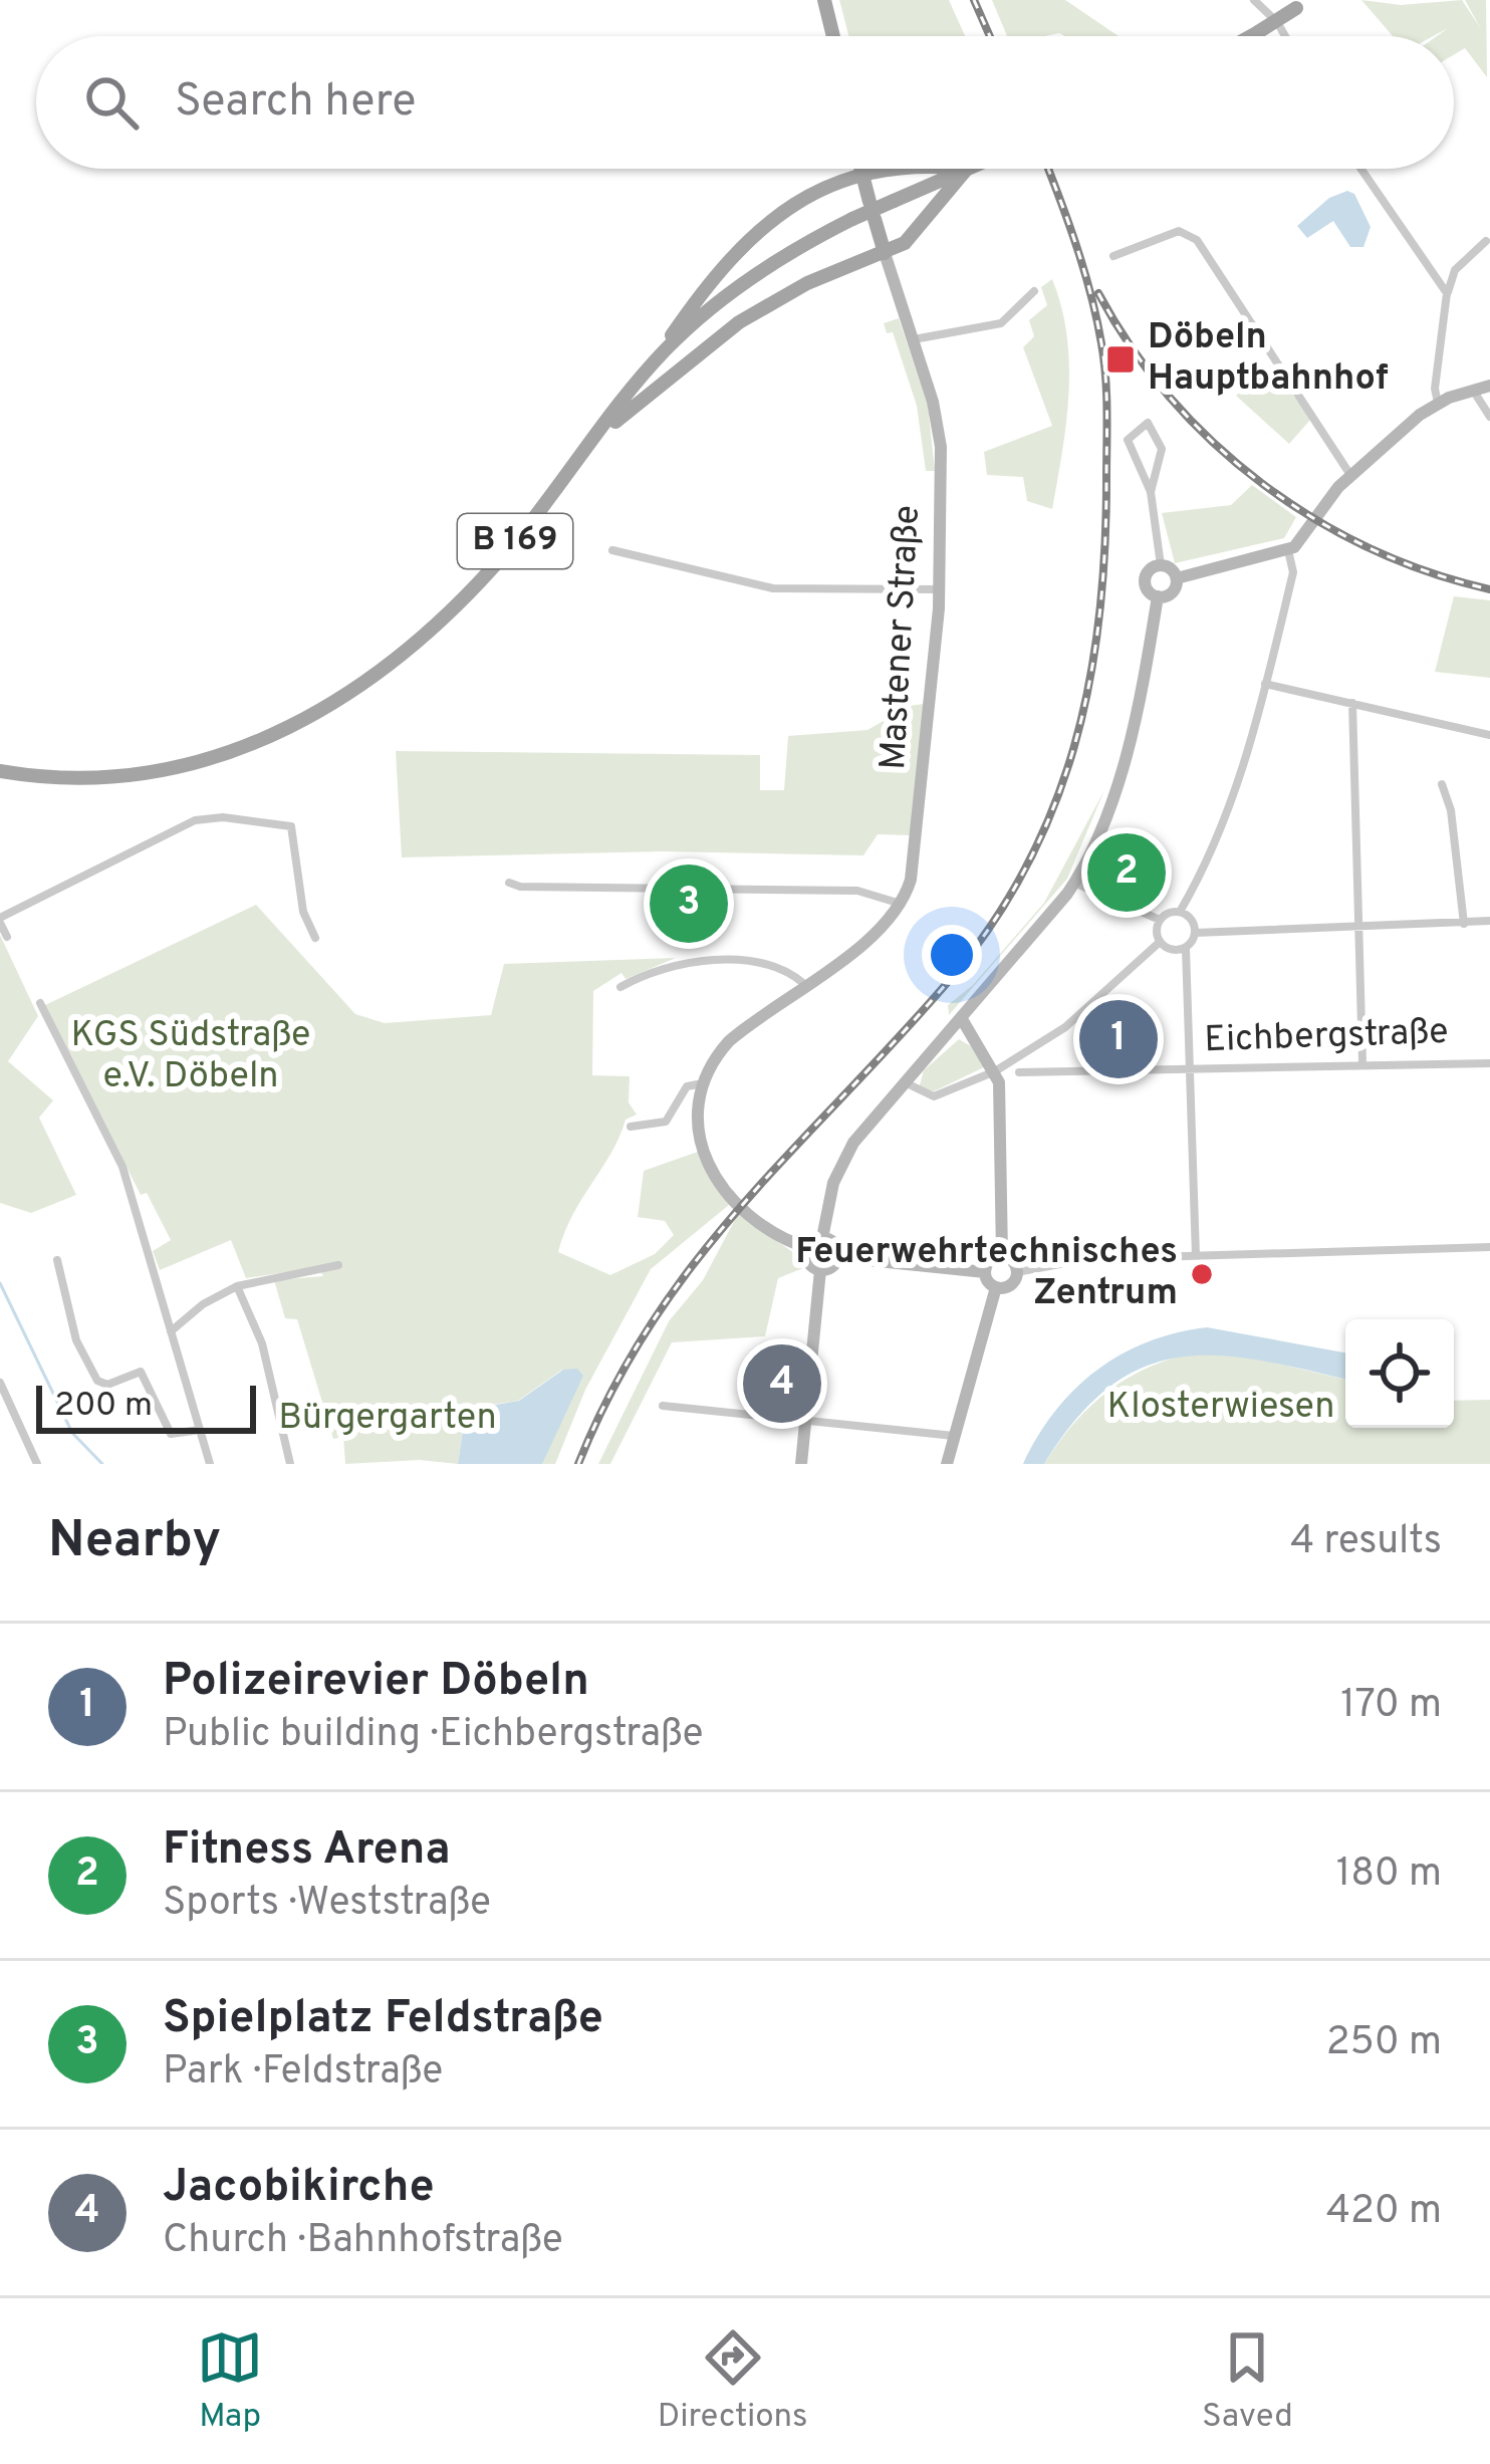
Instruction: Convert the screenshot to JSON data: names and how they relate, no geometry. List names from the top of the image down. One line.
{"streets":{"main road":["B 169","Mastener Straße"],"street":["Eichbergstraße"]},"parks":["KGS Südstraße e.V. Döbeln","Klosterwiesen","Bürgergarten"],"places":{"transit":["Döbeln Hauptbahnhof"],"other":["Feuerwehrtechnisches Zentrum"]},"scale_bar":"200 m","page":{"search":"Search here","pins":["2","3","1","4"],"scale":"200 m","heading":["Nearby","4 results"],"list":[{"mark":"1","name":"Polizeirevier Döbeln","note":"Public building · Eichbergstraße","value":"170 m"},{"mark":"2","name":"Fitness Arena","note":"Sports · Weststraße","value":"180 m"},{"mark":"3","name":"Spielplatz Feldstraße","note":"Park · Feldstraße","value":"250 m"},{"mark":"4","name":"Jacobikirche","note":"Church · Bahnhofstraße","value":"420 m"}],"nav":["Map","Directions","Saved"]}}
